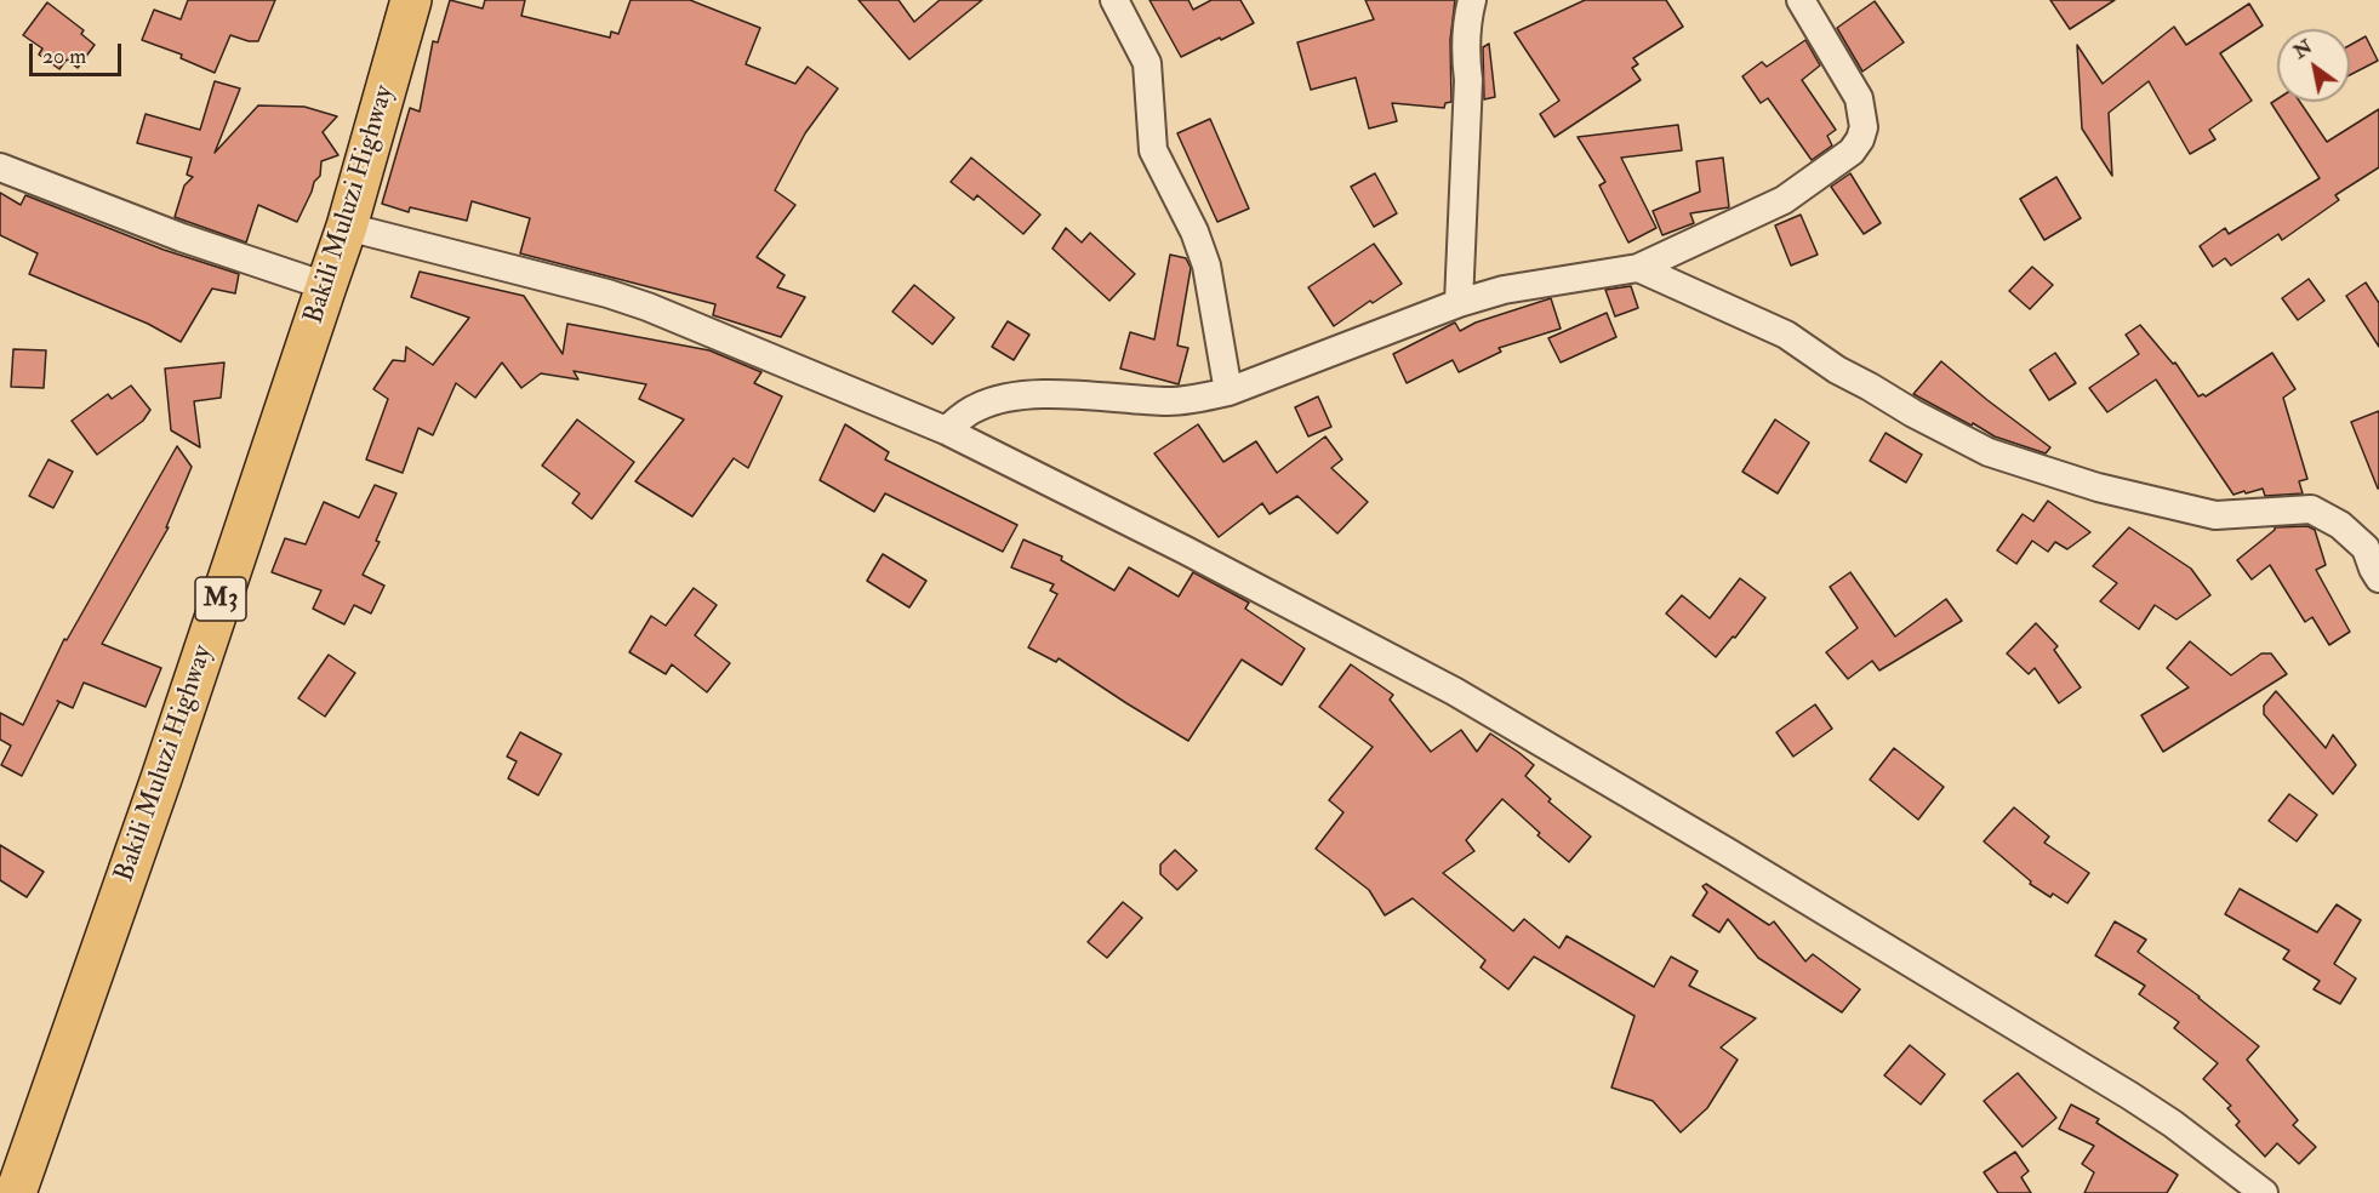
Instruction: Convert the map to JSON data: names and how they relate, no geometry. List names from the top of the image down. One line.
{"streets":{"highway":["Bakili Muluzi Highway","M3"]},"scale_bar":"20 m","north":"top left"}
